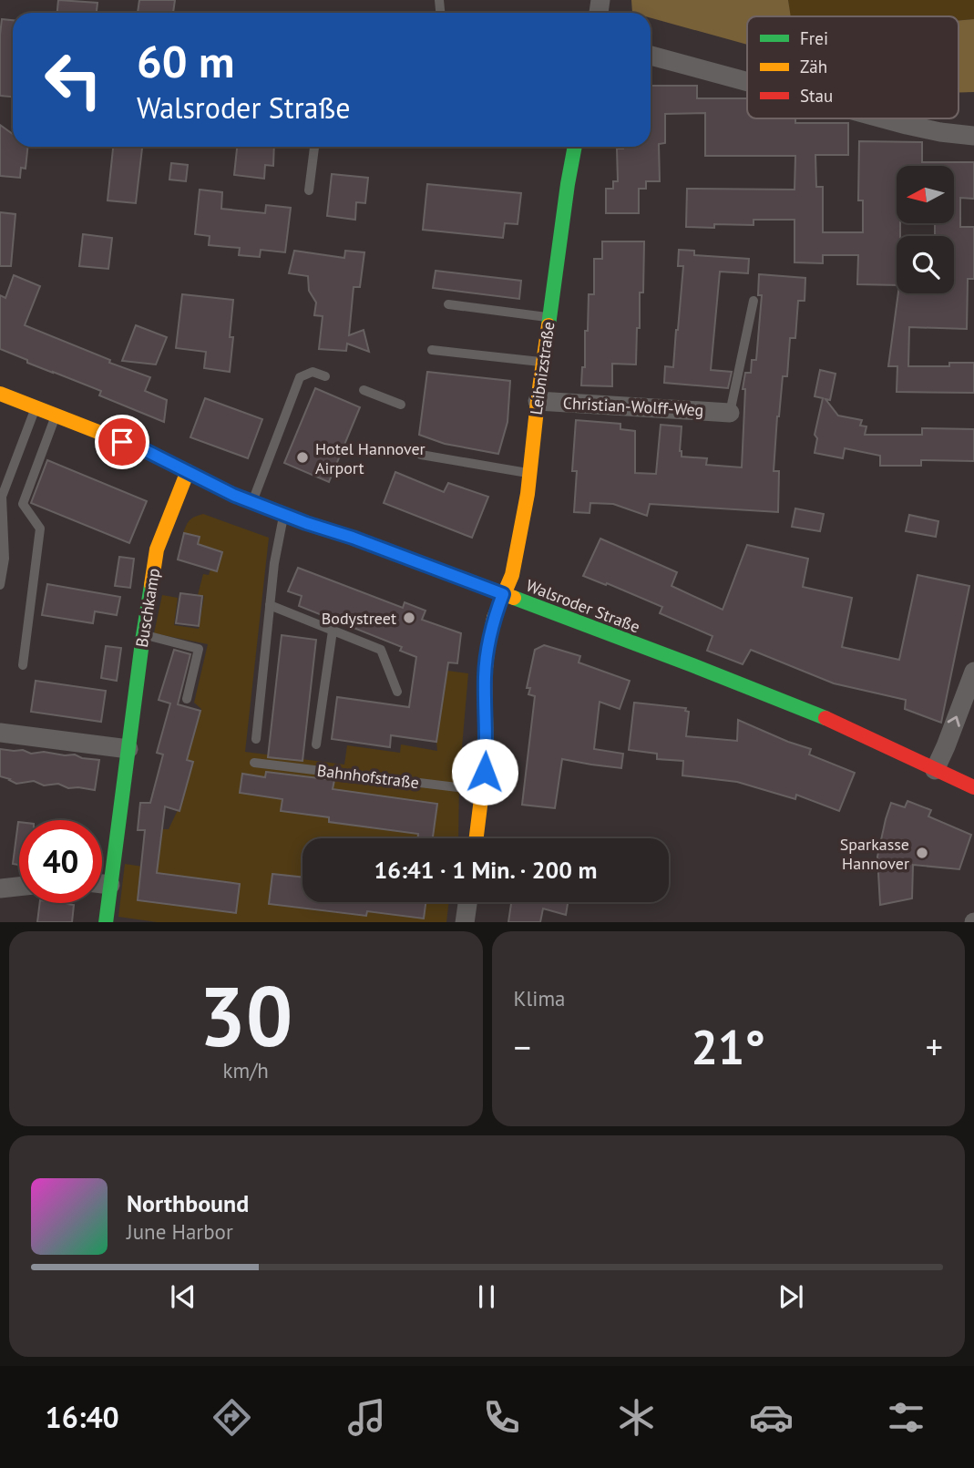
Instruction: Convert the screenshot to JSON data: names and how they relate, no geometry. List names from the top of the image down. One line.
{"streets":{"street":["Leibnizstraße","Christian-Wolff-Weg","Walsroder Straße","Buschkamp"],"lane":["Bahnhofstraße"]},"crossings":[["Leibnizstraße","Christian-Wolff-Weg"],["Leibnizstraße","Walsroder Straße"],["Walsroder Straße","Buschkamp"]],"places":["Hotel Hannover Airport","Bodystreet","Sparkasse Hannover"],"legend":["Frei","Zäh","Stau"],"north":"left","page":{"turn":["60 m","Walsroder Straße"],"limit":"40","trip":"16:41 · 1 Min. · 200 m","tile":[["30","km/h"],"Klima"],"heat":["−","21°","+"],"song":["Northbound","June Harbor"],"tabs":"16:40"}}
